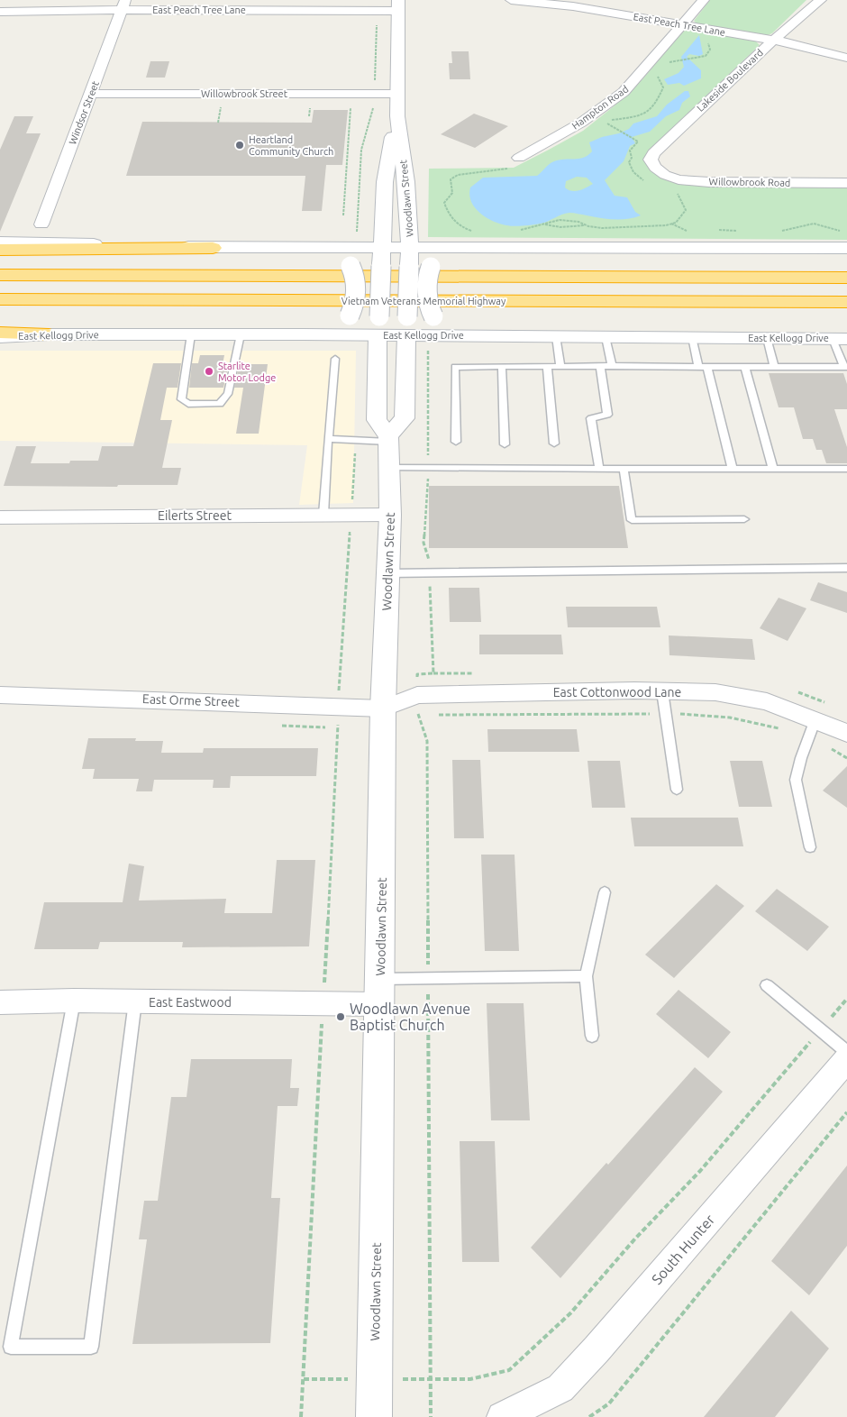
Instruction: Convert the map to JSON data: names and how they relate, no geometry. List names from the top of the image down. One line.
{"streets":{"highway":["Vietnam Veterans Memorial Highway"],"main road":["Woodlawn Street","East Kellogg Drive"],"street":["East Peach Tree Lane","Lakeside Boulevard","Willowbrook Street","Hampton Road","Windsor Street","Willowbrook Road","Eilerts Street","East Cottonwood Lane","East Orme Street","East Eastwood","South Hunter"]},"crossings":[["East Peach Tree Lane","Lakeside Boulevard"],["East Peach Tree Lane","Hampton Road"],["East Peach Tree Lane","Windsor Street"],["East Peach Tree Lane","Woodlawn Street"],["Lakeside Boulevard","Willowbrook Road"],["Willowbrook Street","Windsor Street"],["Willowbrook Street","Woodlawn Street"],["Woodlawn Street","East Kellogg Drive"],["Woodlawn Street","Eilerts Street"],["Woodlawn Street","East Cottonwood Lane"],["Woodlawn Street","East Orme Street"],["Woodlawn Street","East Eastwood"],["East Cottonwood Lane","East Orme Street"]],"places":["Heartland Community Church","Starlite Motor Lodge","Woodlawn Avenue Baptist Church"]}
